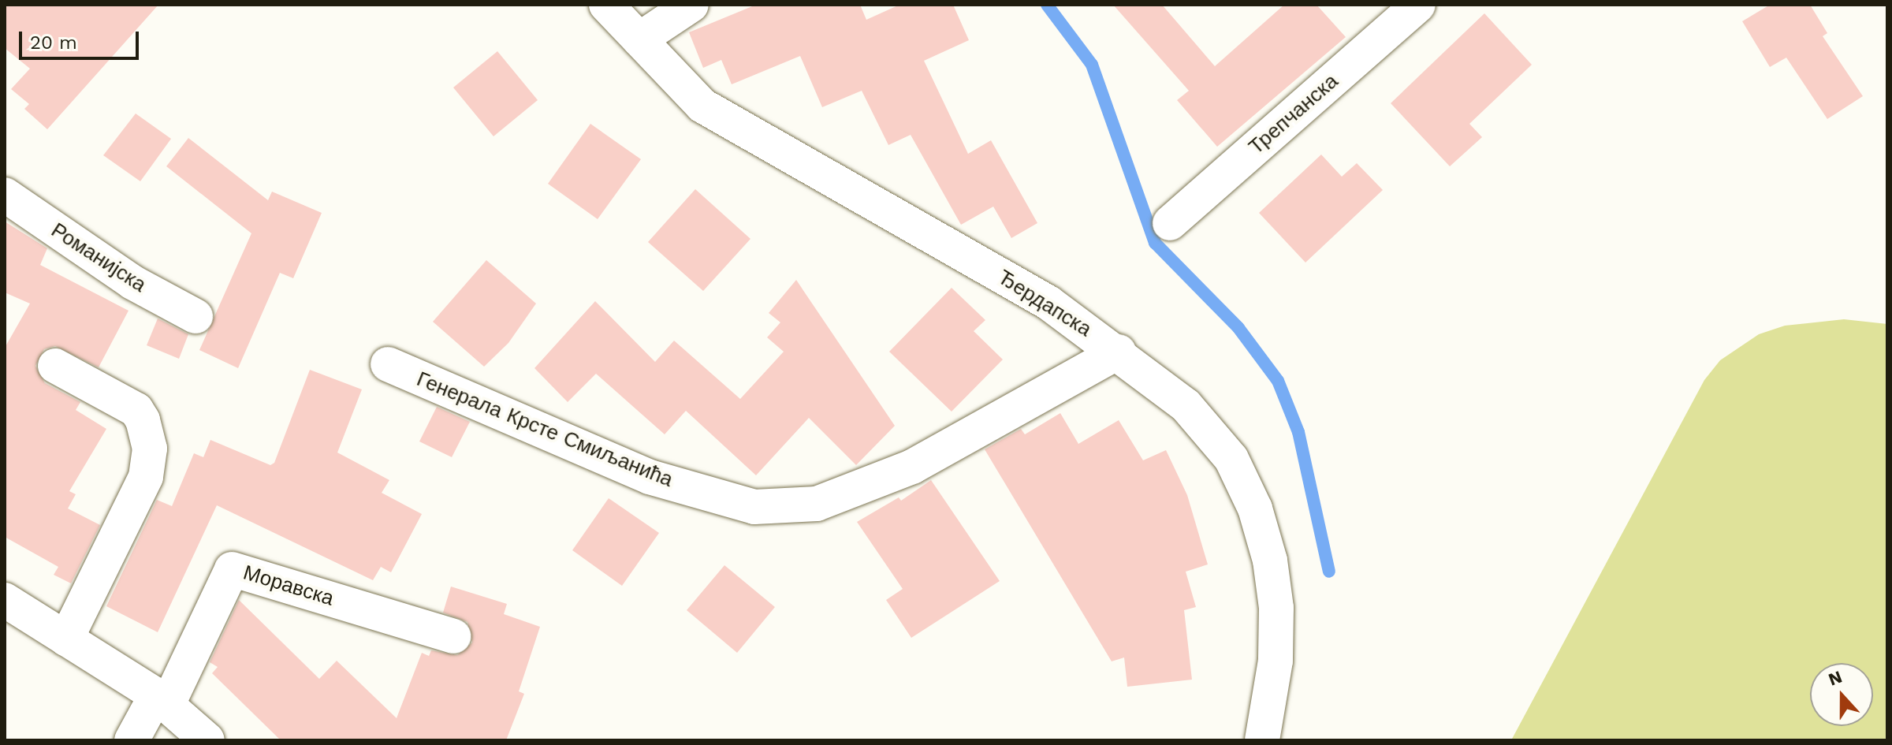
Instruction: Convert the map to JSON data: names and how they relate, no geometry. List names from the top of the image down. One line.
{"streets":{"street":["Трепчанска","Романијска","Ђердапска","Генерала Крсте Смиљанића","Моравска"]},"crossings":[["Ђердапска","Генерала Крсте Смиљанића"]],"scale_bar":"20 m","north":"top"}
